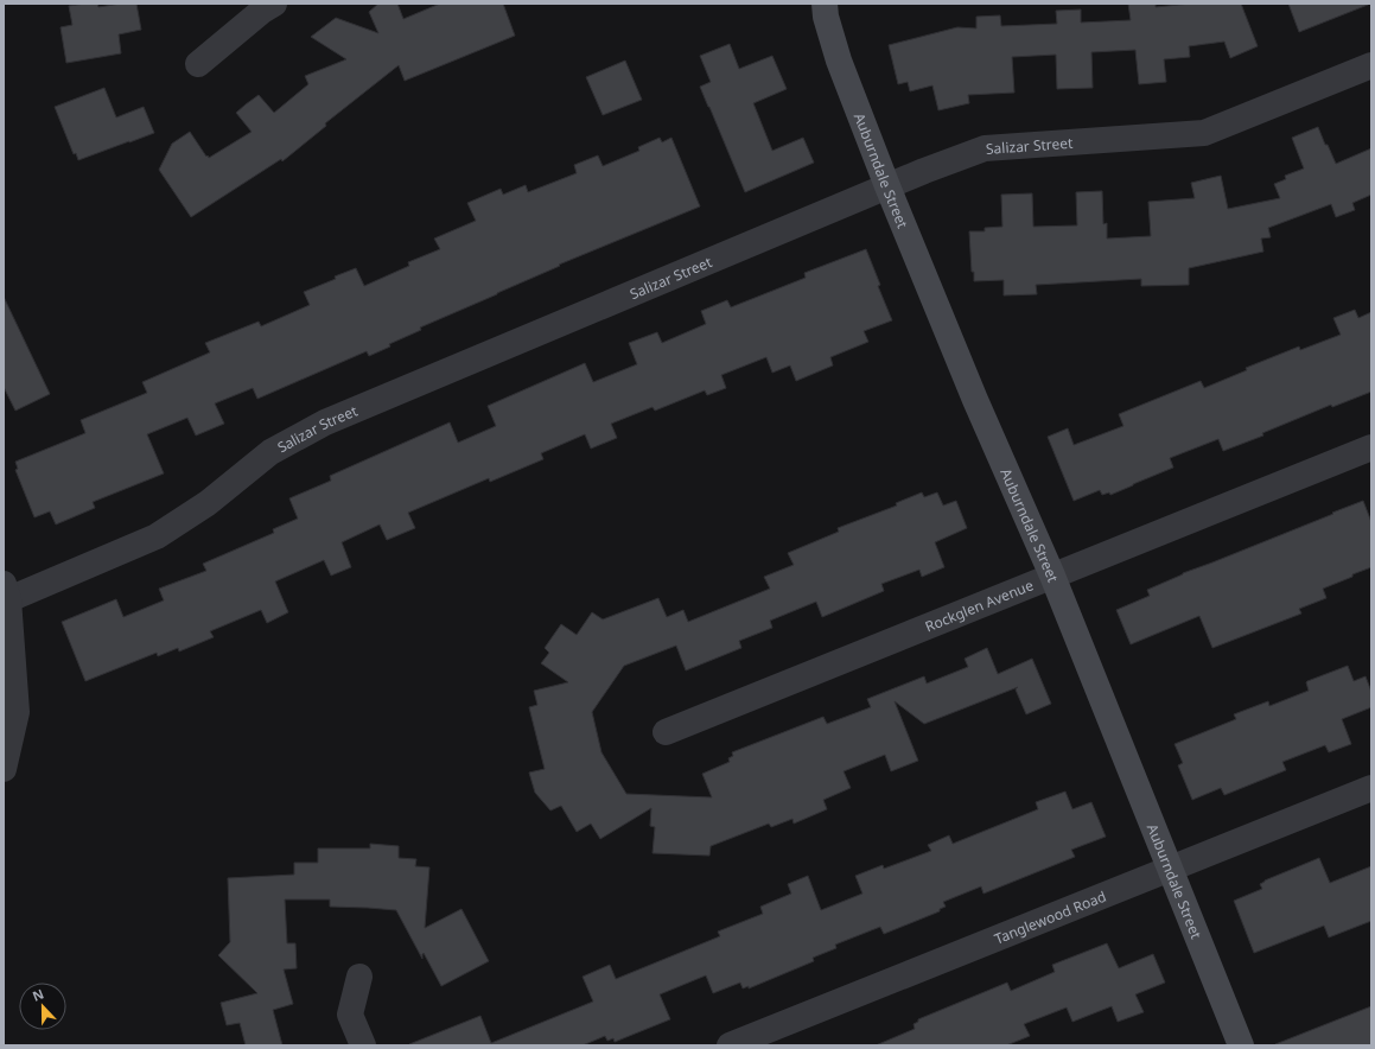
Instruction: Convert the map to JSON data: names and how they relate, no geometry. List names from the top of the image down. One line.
{"streets":{"street":["Salizar Street","Auburndale Street","Rockglen Avenue","Tanglewood Road"]},"crossings":[["Salizar Street","Auburndale Street"],["Auburndale Street","Rockglen Avenue"],["Auburndale Street","Tanglewood Road"]],"north":"top"}
